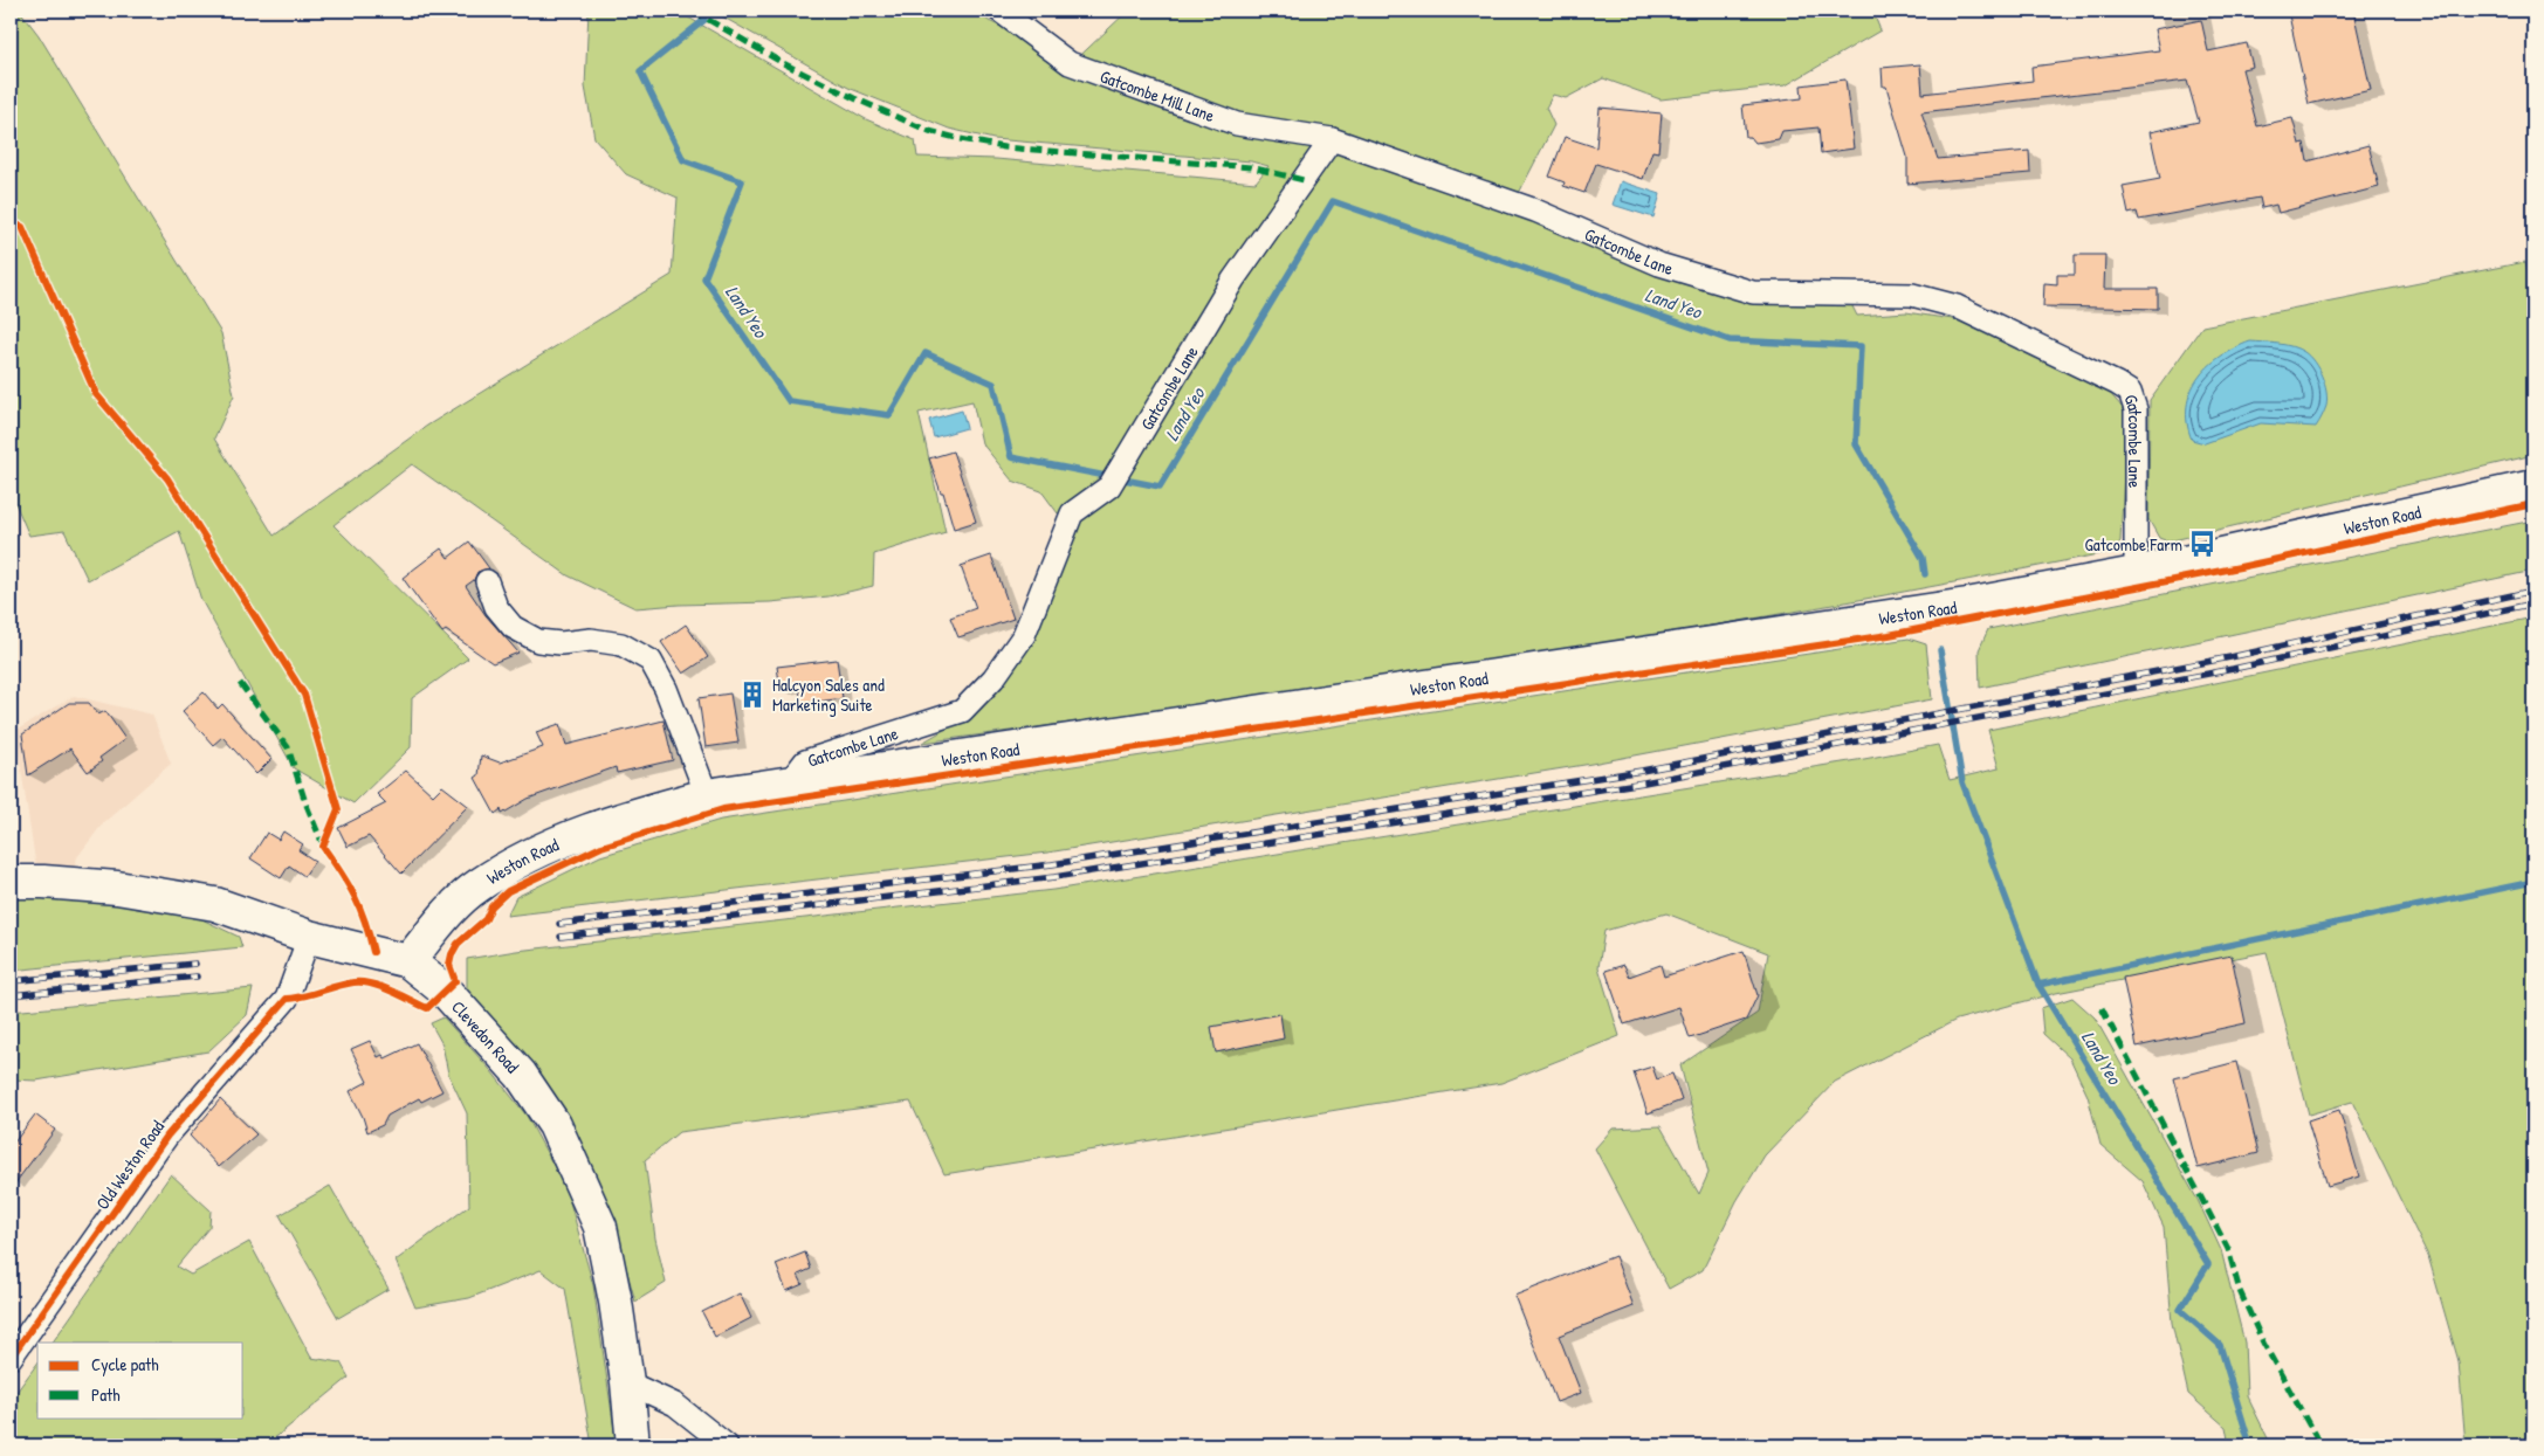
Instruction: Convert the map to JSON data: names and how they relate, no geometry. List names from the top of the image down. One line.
{"streets":{"street":["Gatcombe Mill Lane","Gatcombe Lane","Weston Road","Clevedon Road","Old Weston Road"]},"crossings":[["Gatcombe Mill Lane","Gatcombe Lane"],["Gatcombe Lane","Weston Road"],["Weston Road","Clevedon Road"],["Clevedon Road","Old Weston Road"]],"water":["Land Yeo"],"places":{"bus stop":["Gatcombe Farm"],"building":["Halcyon Sales and Marketing Suite"]},"legend":["Cycle path","Path"]}
